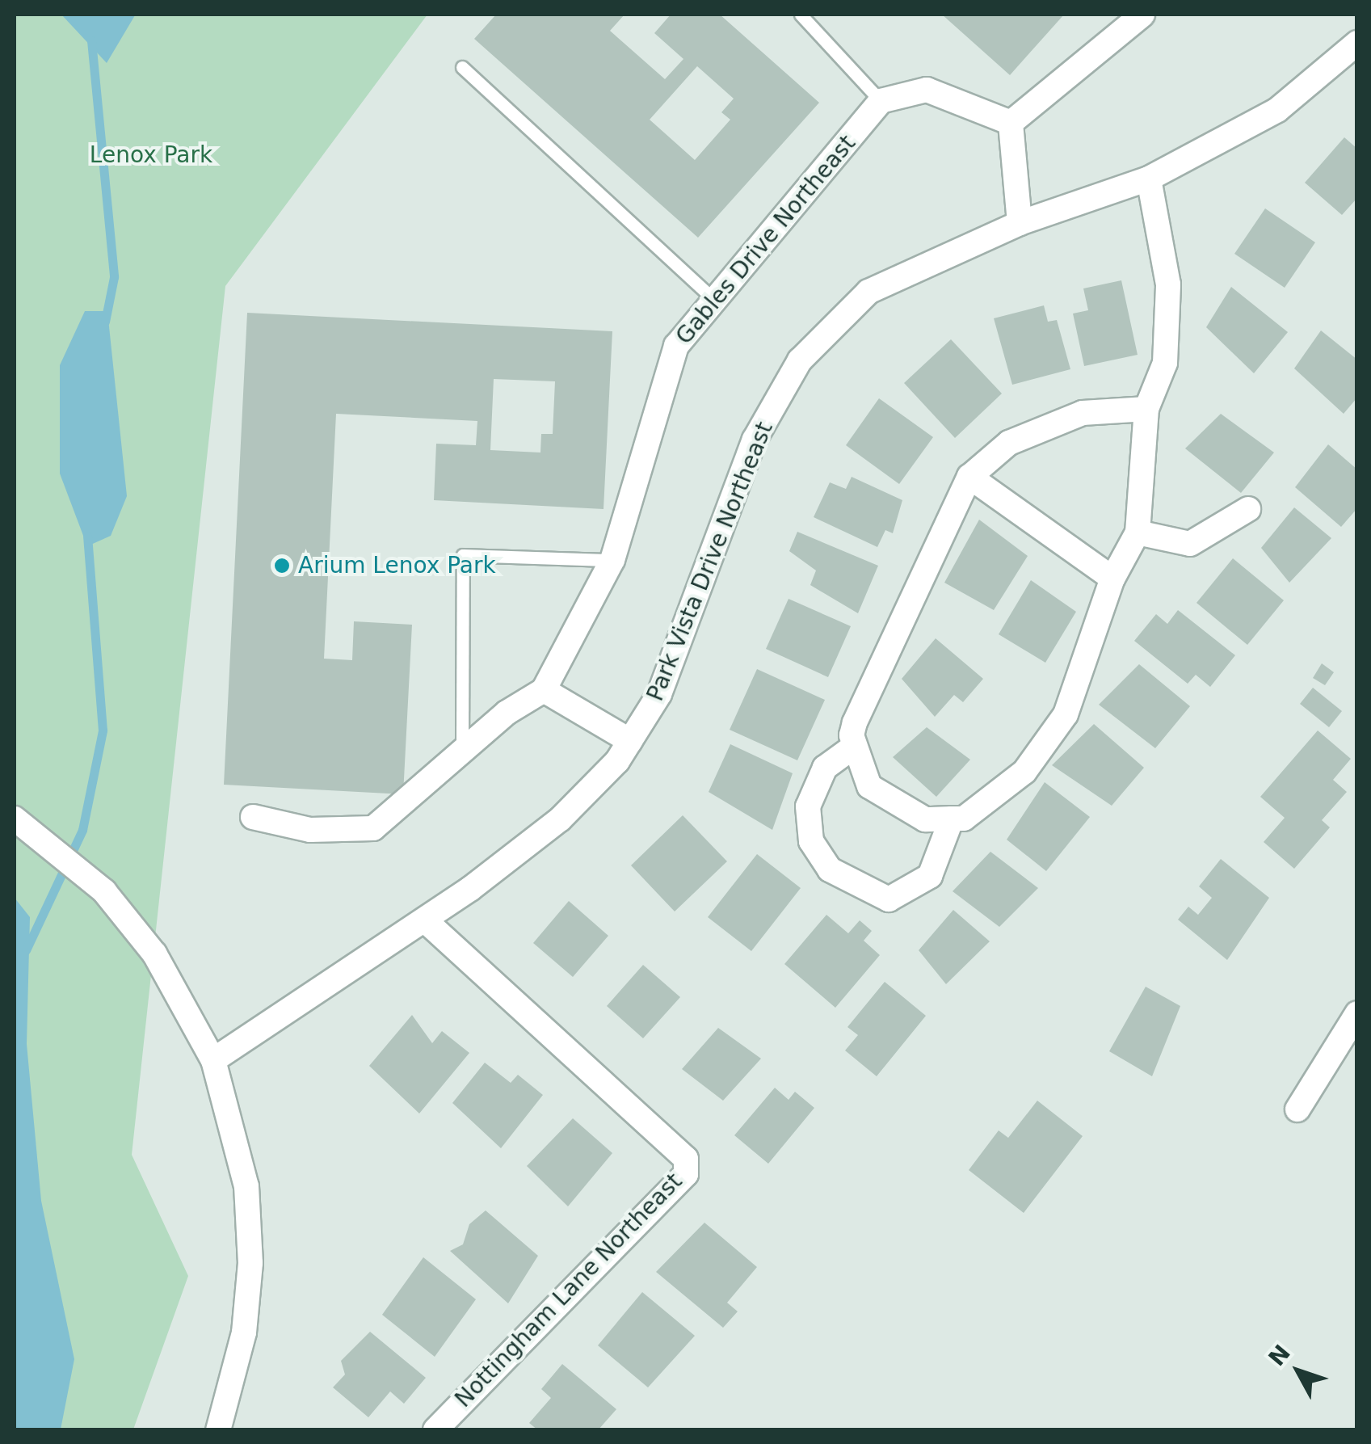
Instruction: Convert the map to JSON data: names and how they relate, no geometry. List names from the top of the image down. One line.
{"streets":{"street":["Gables Drive Northeast","Park Vista Drive Northeast","Nottingham Lane Northeast"]},"crossings":[["Park Vista Drive Northeast","Nottingham Lane Northeast"]],"parks":["Lenox Park"],"places":["Arium Lenox Park"],"north":"top left"}
